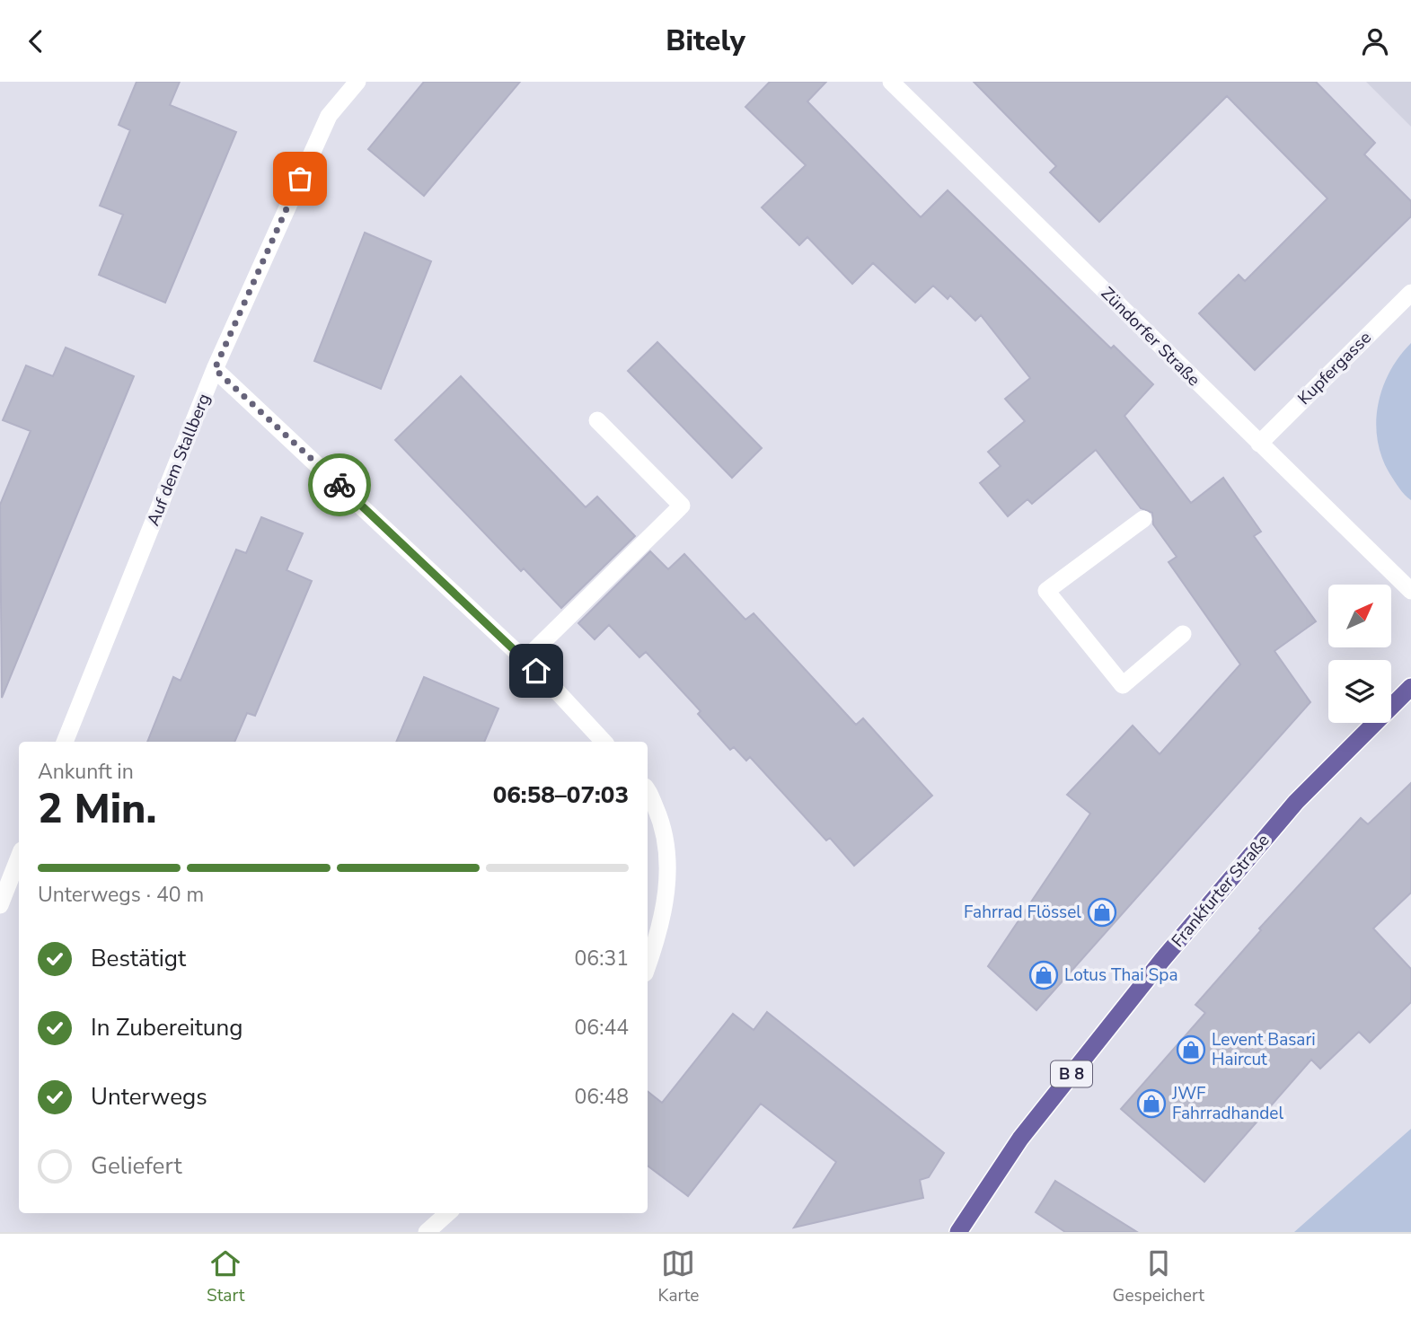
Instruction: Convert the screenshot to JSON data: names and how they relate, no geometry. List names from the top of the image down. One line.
{"streets":{"main road":["Frankfurter Straße","B 8"],"street":["Zündorfer Straße","Kupfergasse","Auf dem Stallberg"]},"crossings":[["Zündorfer Straße","Kupfergasse"]],"places":{"shop":["Fahrrad Flössel","Lotus Thai Spa","Levent Basari Haircut","JWF Fahrradhandel"]},"north":"top right","page":{"header":"Bitely","heading":["2 Min.","Ankunft in","06:58–07:03"],"bar":"Unterwegs · 40 m","list":[["Bestätigt","06:31"],["In Zubereitung","06:44"],["Unterwegs","06:48"],"Geliefert"],"tabs":["Start","Karte","Gespeichert"]}}
